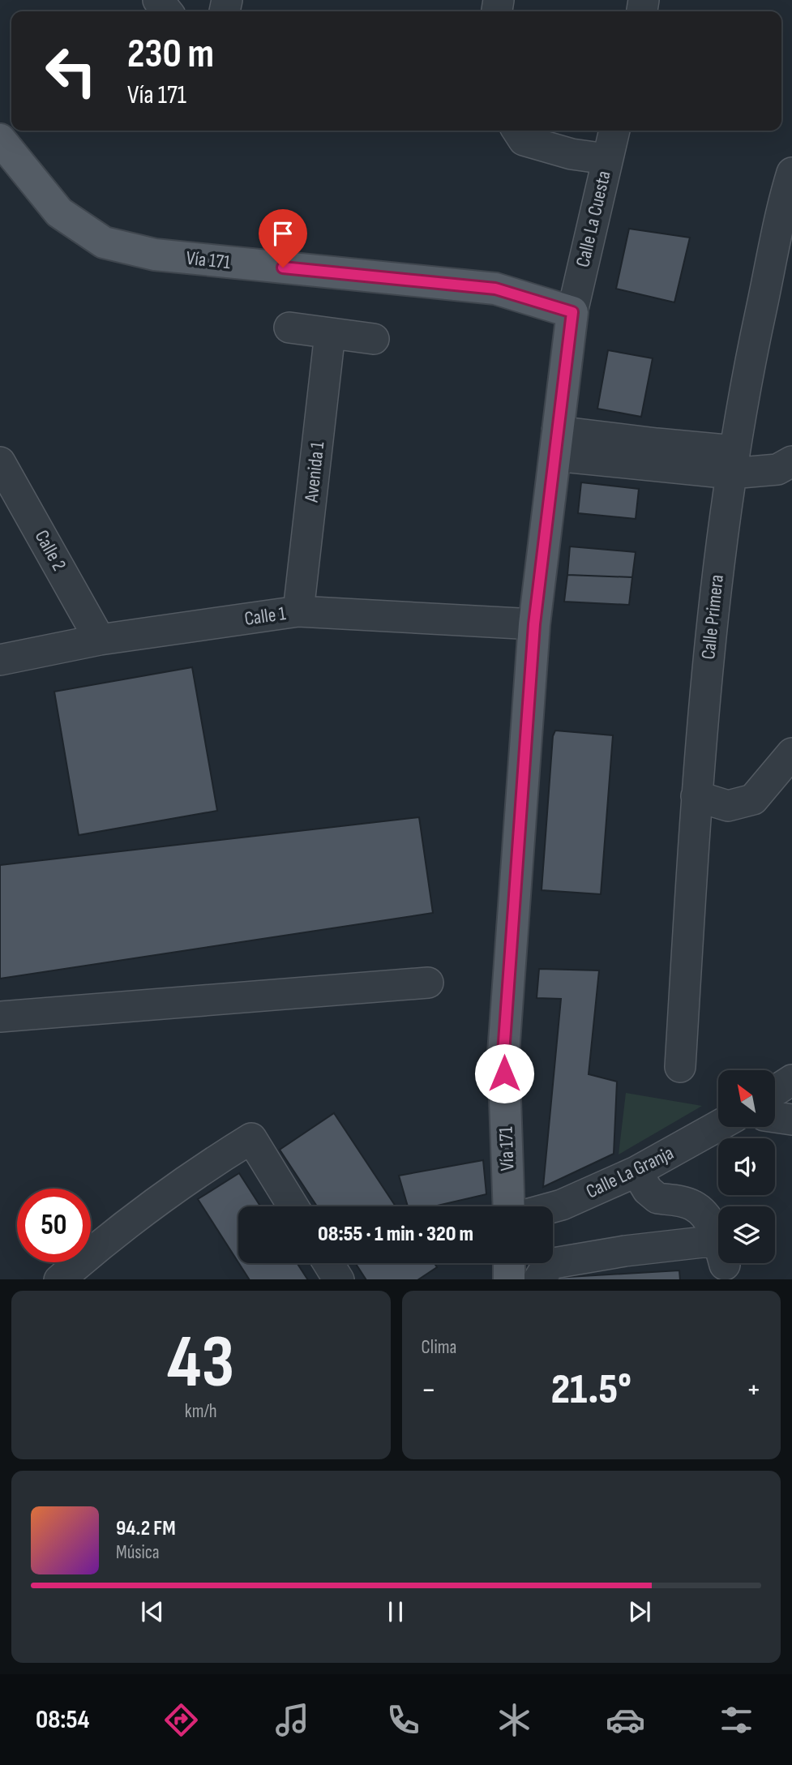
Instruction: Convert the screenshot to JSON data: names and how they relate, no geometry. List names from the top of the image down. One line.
{"streets":{"main road":["Vía 171"],"street":["Calle La Cuesta","Avenida 1","Calle 2","Calle 1","Calle Primera","Calle La Granja"]},"crossings":[["Calle La Cuesta","Vía 171"],["Vía 171","Calle 1"],["Avenida 1","Calle 1"],["Calle 2","Calle 1"]],"north":"top left","page":{"turn":["230 m","Vía 171"],"limit":"50","trip":"08:55 · 1 min · 320 m","tile":[["43","km/h"],"Clima"],"heat":["−","21.5°","+"],"song":["94.2 FM","Música"],"tabs":"08:54"}}
